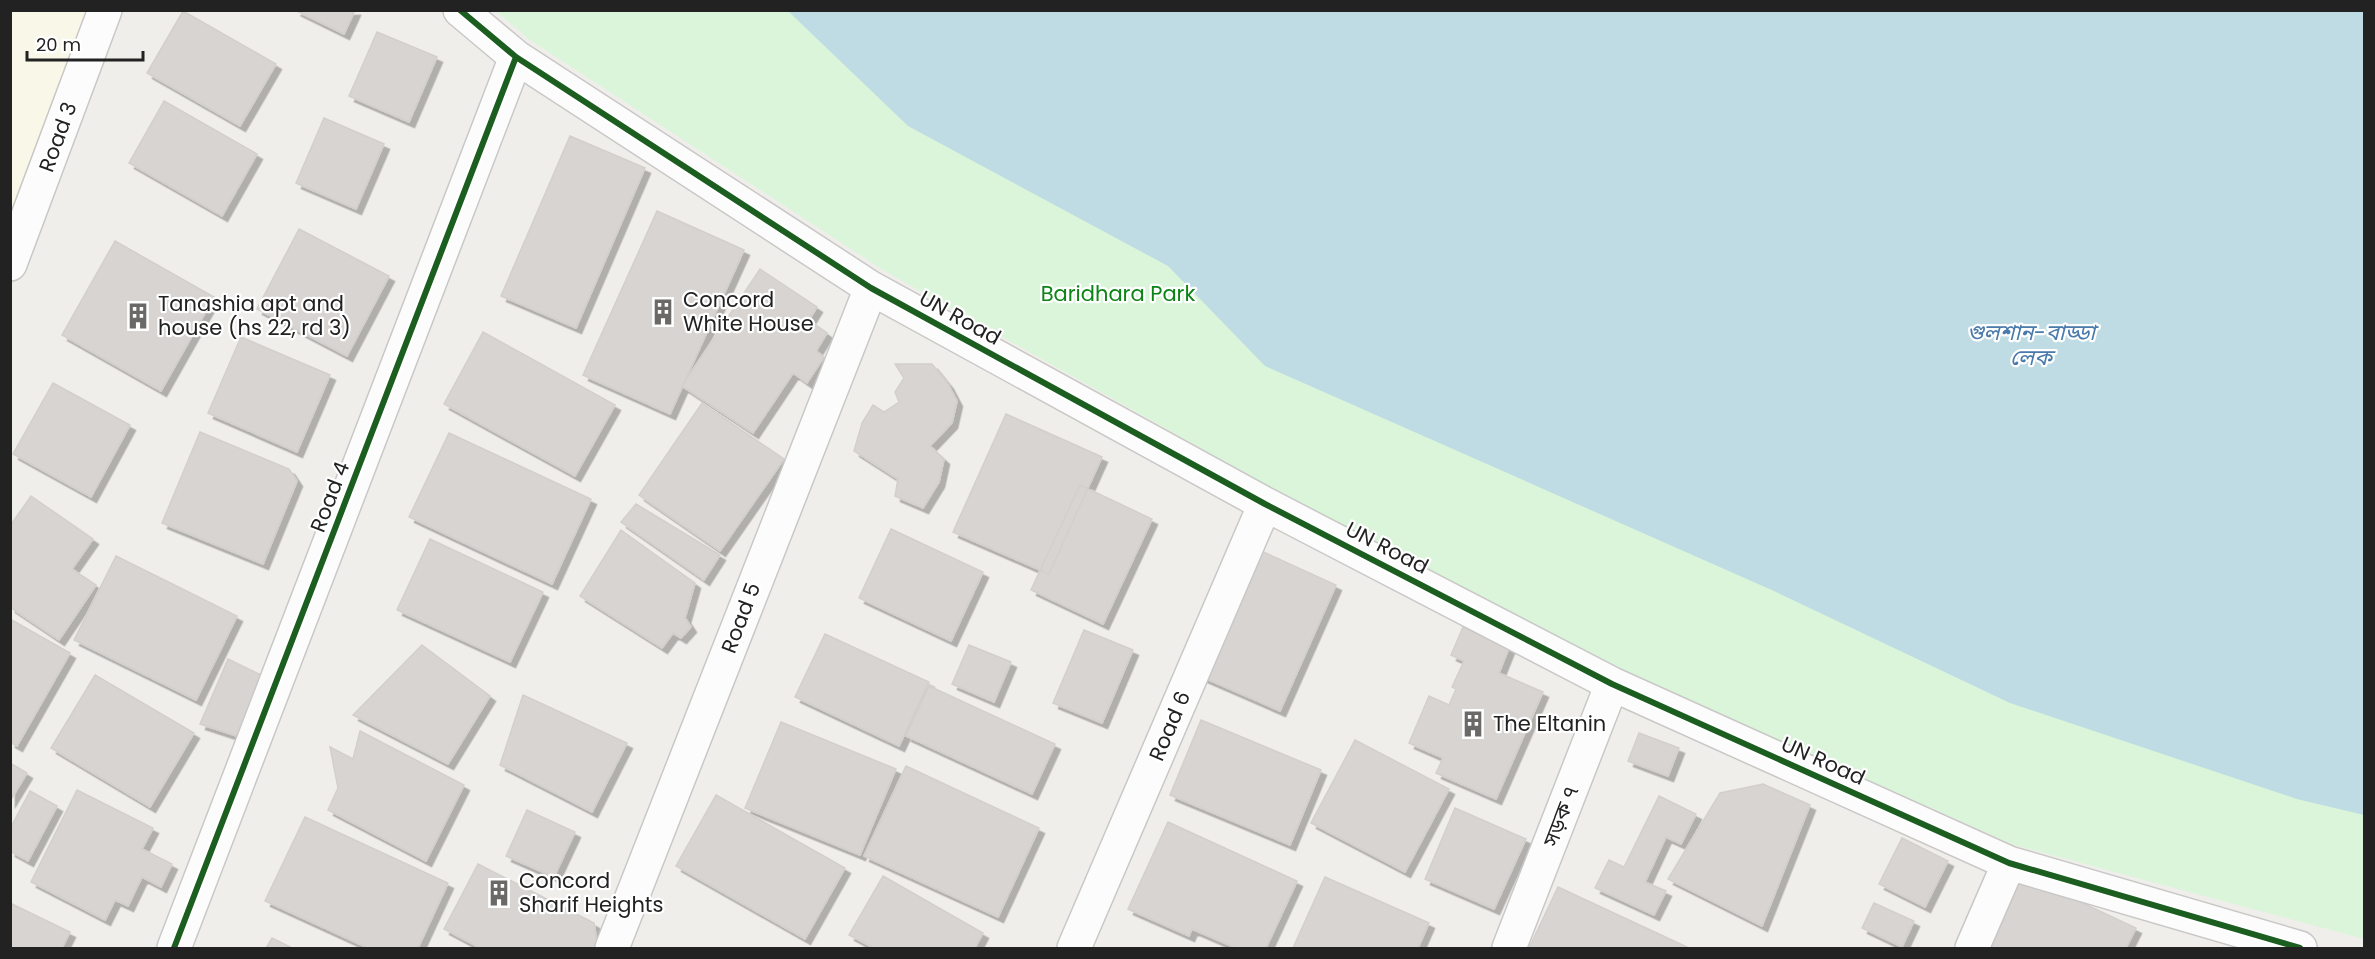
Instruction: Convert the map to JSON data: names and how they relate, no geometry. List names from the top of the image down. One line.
{"streets":{"street":["Road 3","UN Road","Road 4","Road 5","Road 6","সড়ক ৭"]},"crossings":[["UN Road","Road 4"],["UN Road","Road 5"],["UN Road","Road 6"],["UN Road","সড়ক ৭"]],"water":["গুলশান-বাড্ডা লেক"],"parks":["Baridhara Park"],"places":{"building":["Concord White House","Tanashia apt and house (hs 22, rd 3)","The Eltanin","Concord Sharif Heights"]},"scale_bar":"20 m"}
